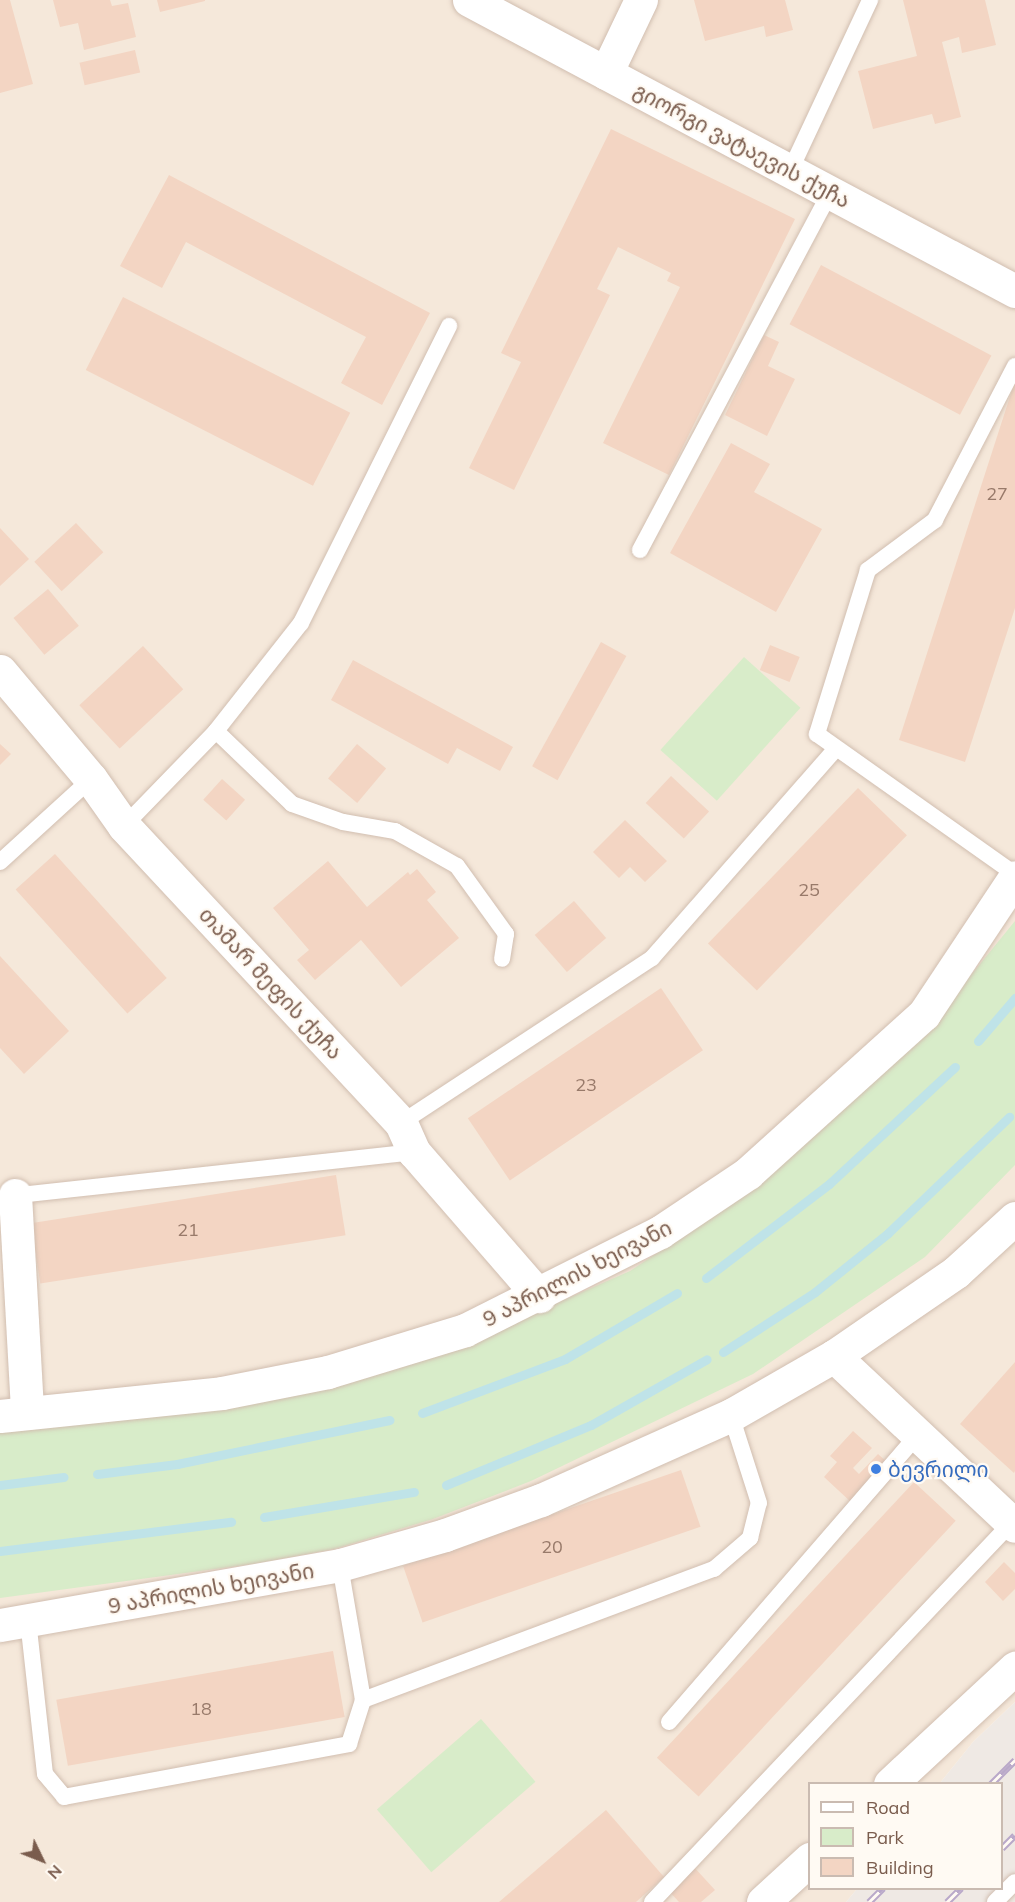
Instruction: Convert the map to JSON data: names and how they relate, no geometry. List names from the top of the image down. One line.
{"streets":{"street":["გიორგი ვატაევის ქუჩა","თამარ მეფის ქუჩა","9 აპრილის ხეივანი"]},"crossings":[["თამარ მეფის ქუჩა","9 აპრილის ხეივანი"]],"places":["ბევრილი"],"house_numbers":["27","25","23","21","20","18"],"legend":["Road","Park","Building"],"north":"bottom right"}
